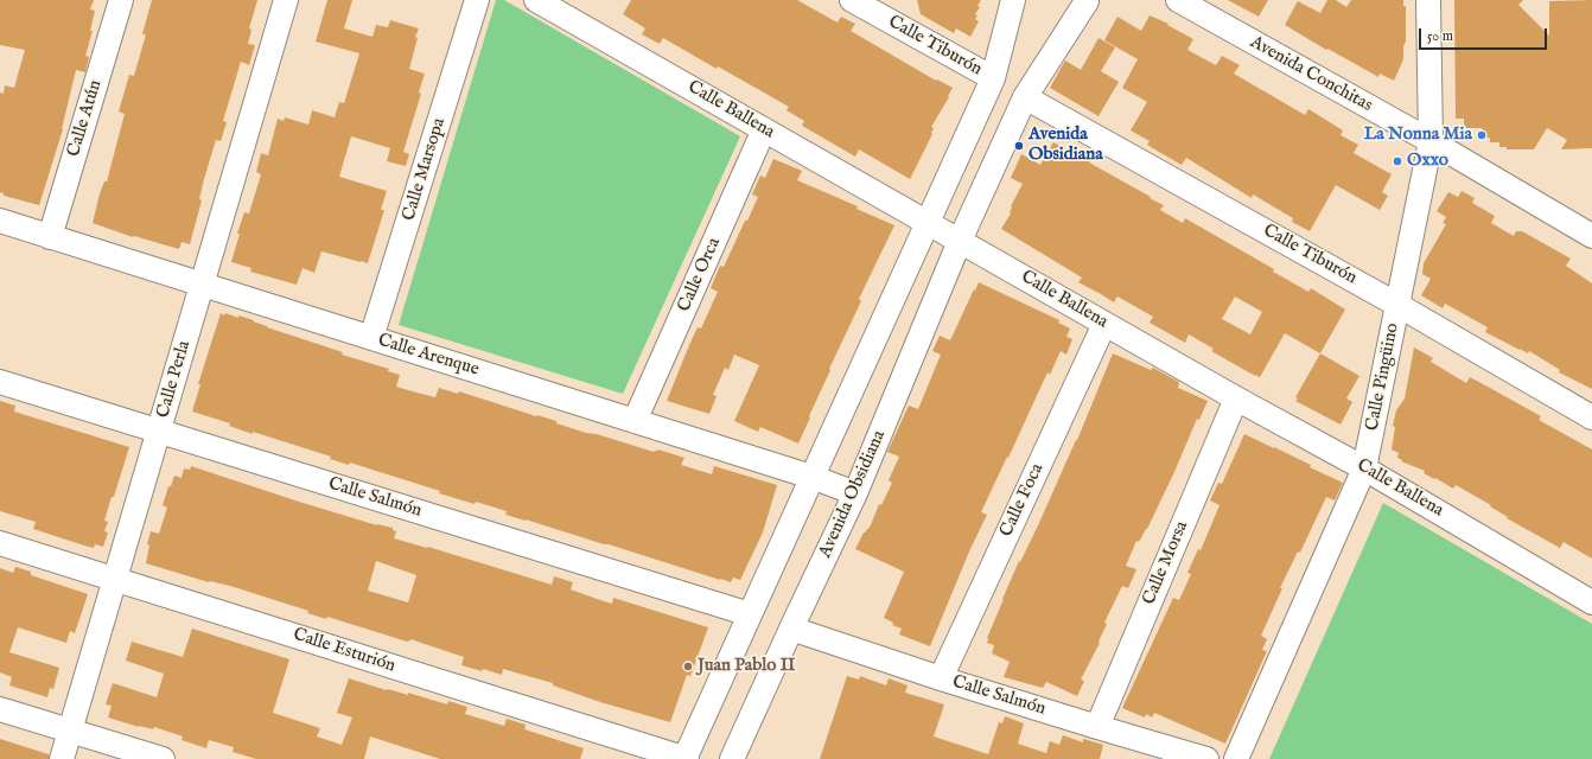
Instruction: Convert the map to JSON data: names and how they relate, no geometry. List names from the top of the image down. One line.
{"streets":{"street":["Calle Tiburón","Avenida Conchitas","Calle Ballena","Calle Atún","Calle Marsopa","Calle Orca","Calle Arenque","Calle Pingüino","Calle Perla","Avenida Obsidiana","Calle Salmón","Calle Foca","Calle Morsa","Calle Esturión"]},"crossings":[["Calle Tiburón","Calle Pingüino"],["Calle Tiburón","Avenida Obsidiana"],["Avenida Conchitas","Calle Pingüino"],["Calle Ballena","Calle Orca"],["Calle Ballena","Calle Pingüino"],["Calle Ballena","Avenida Obsidiana"],["Calle Ballena","Calle Foca"],["Calle Ballena","Calle Morsa"],["Calle Atún","Calle Arenque"],["Calle Marsopa","Calle Arenque"],["Calle Orca","Calle Arenque"],["Calle Arenque","Calle Perla"],["Calle Arenque","Avenida Obsidiana"],["Calle Perla","Calle Salmón"],["Calle Perla","Calle Esturión"],["Avenida Obsidiana","Calle Salmón"],["Calle Salmón","Calle Foca"],["Calle Salmón","Calle Morsa"]],"places":["La Nonna Mia","Avenida Obsidiana","Oxxo","Juan Pablo II"],"scale_bar":"50 m"}
